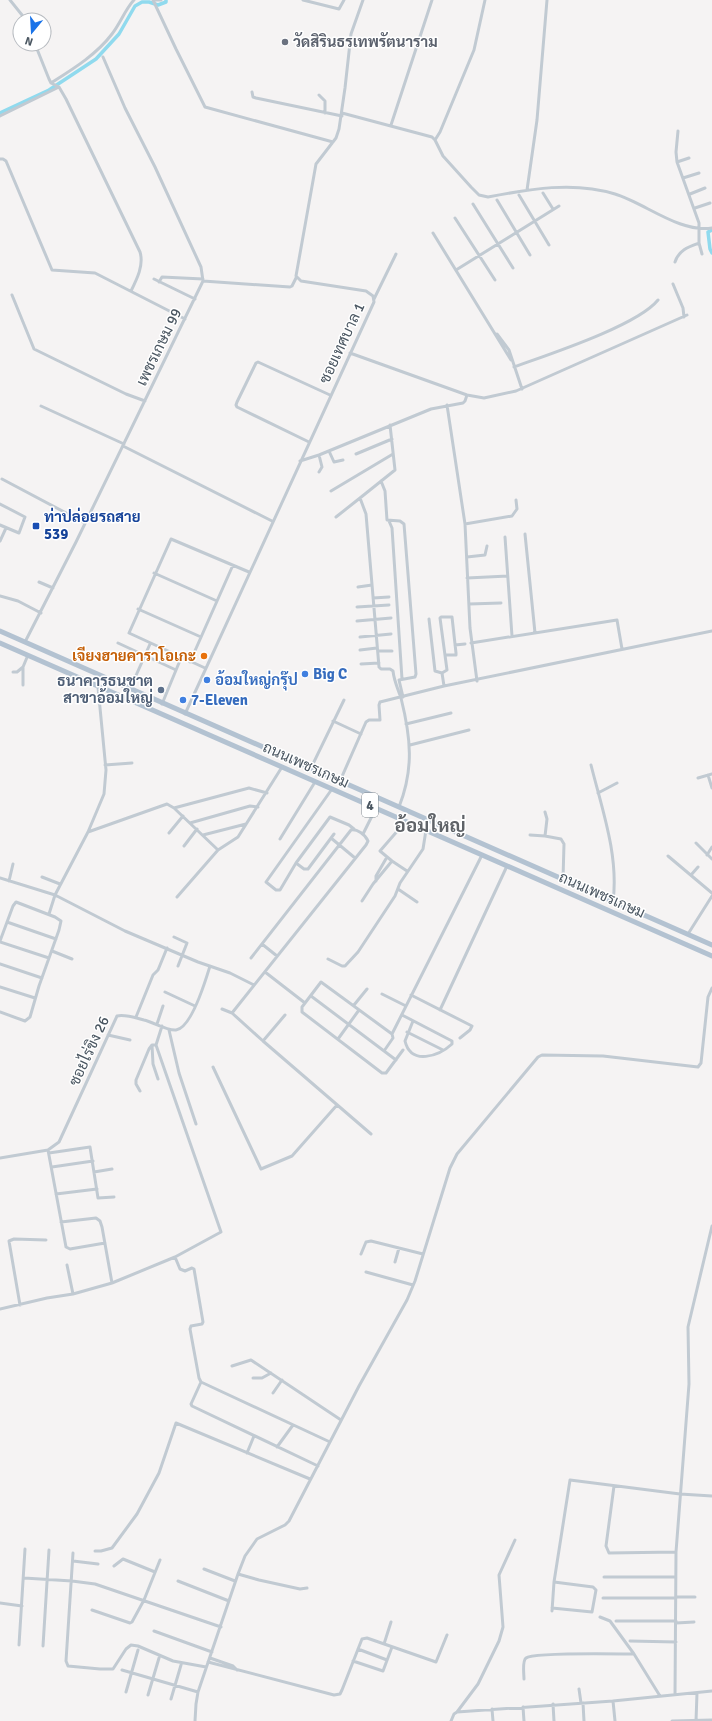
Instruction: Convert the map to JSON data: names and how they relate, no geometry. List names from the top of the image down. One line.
{"streets":{"main road":["ถนนเพชรเกษม","4"],"street":["ซอยเทศบาล 1","เพชรเกษม 99","ซอยไร่ขิง 26"]},"crossings":[["ซอยเทศบาล 1","ถนนเพชรเกษม"],["เพชรเกษม 99","ถนนเพชรเกษม"]],"districts":["อ้อมใหญ่"],"places":{"other":["วัดสิรินธรเทพรัตนาราม","เจียงฮายคาราโอเกะ","Big C","อ้อมใหญ่กรุ๊ป","ธนาคารธนชาต สาขาอ้อมใหญ่","7-Eleven"],"transit":["ท่าปล่อยรถสาย 539"]},"north":"bottom"}
